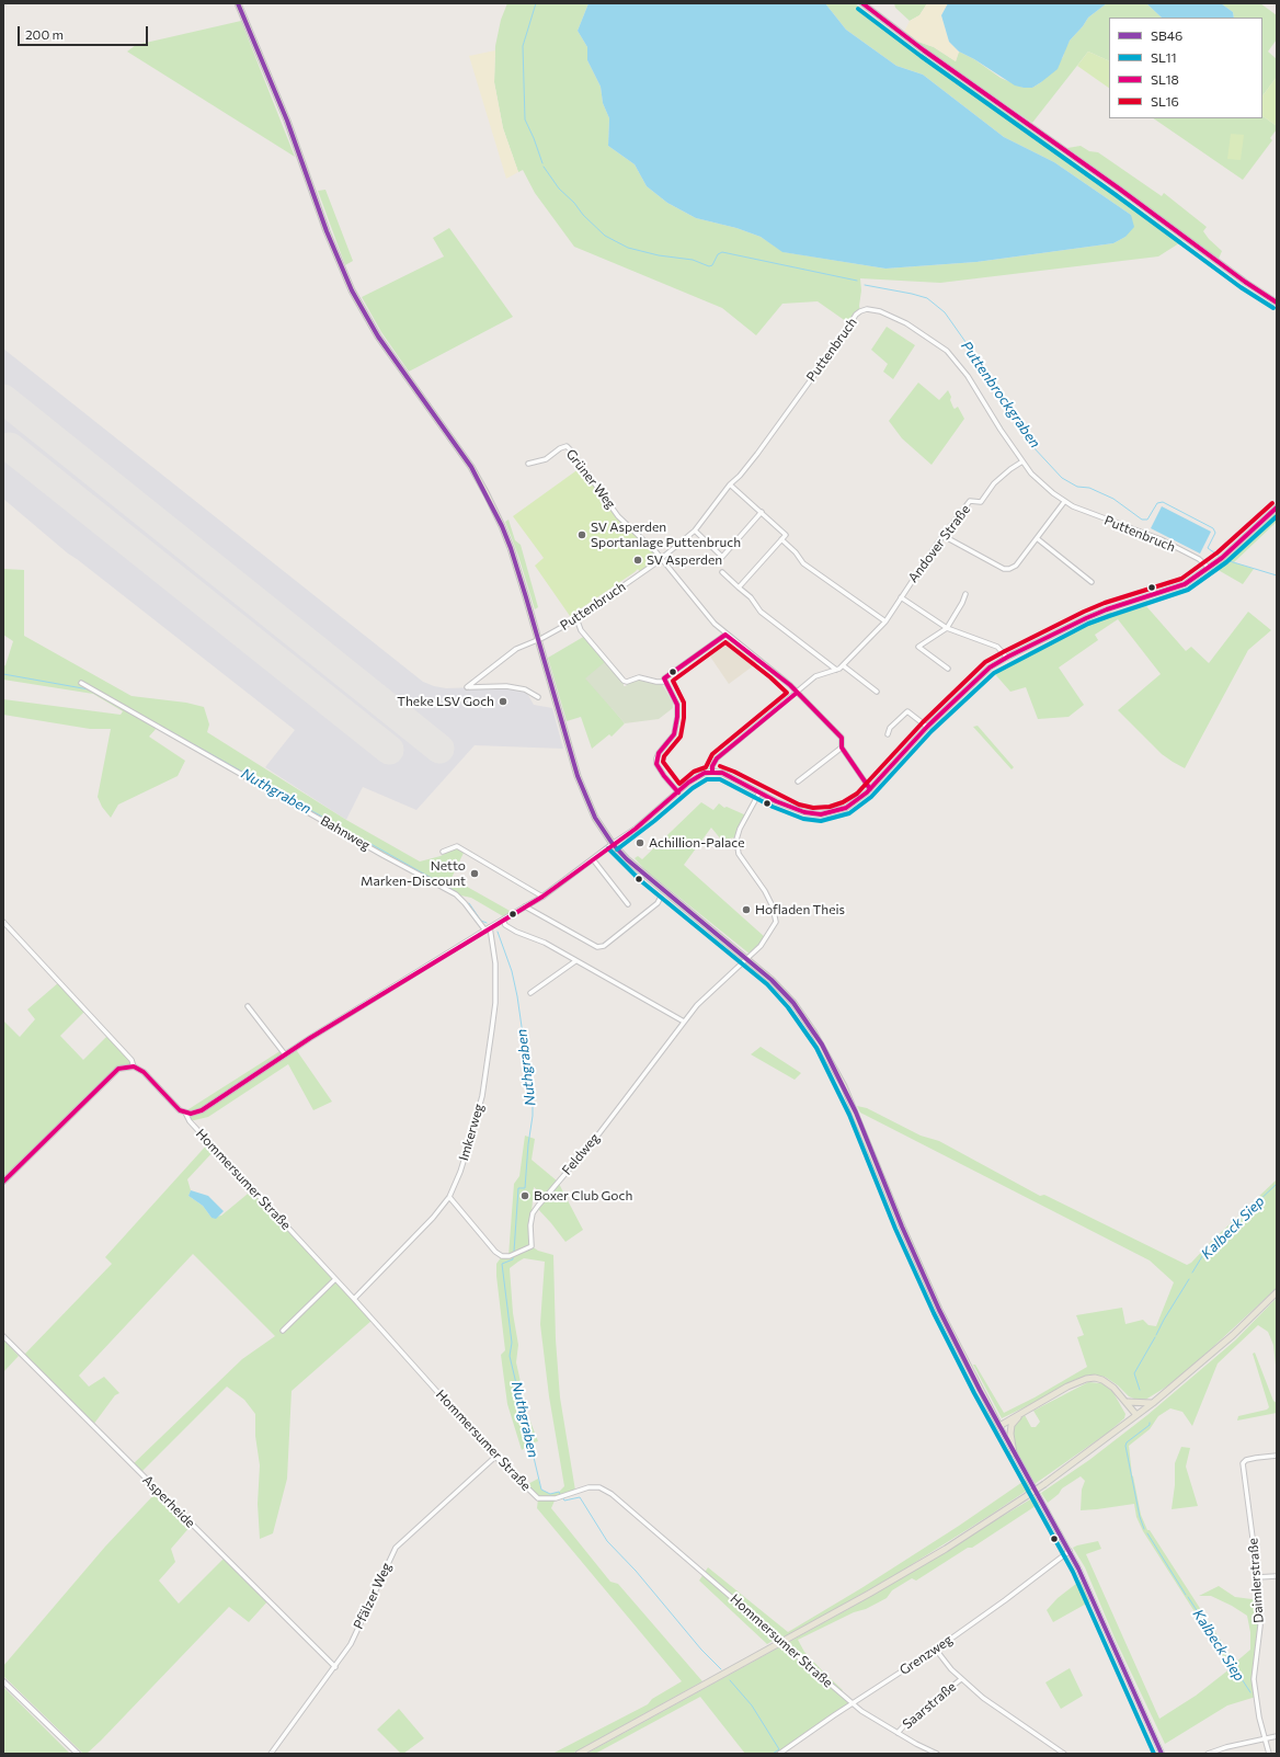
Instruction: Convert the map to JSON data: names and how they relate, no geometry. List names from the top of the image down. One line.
{"streets":{"street":["Puttenbruch","Grüner Weg","Andover Straße","Bahnweg","Imkerweg","Feldweg","Hommersumer Straße","Asperheide","Daimlerstraße","Pfälzer Weg","Grenzweg","Saarstraße"]},"crossings":[["Puttenbruch","Grüner Weg"],["Puttenbruch","Andover Straße"],["Grüner Weg","Andover Straße"],["Bahnweg","Imkerweg"],["Imkerweg","Feldweg"],["Imkerweg","Hommersumer Straße"],["Hommersumer Straße","Pfälzer Weg"],["Hommersumer Straße","Grenzweg"],["Hommersumer Straße","Saarstraße"],["Asperheide","Pfälzer Weg"]],"water":["Puttenbrockgraben","Nuthgraben","Kalbeck Siep"],"places":["SV Asperden Sportanlage Puttenbruch","SV Asperden","Theke LSV Goch","Achillion-Palace","Netto Marken-Discount","Hofladen Theis","Boxer Club Goch"],"lines":["transit line SB46","transit line SL18","transit line SL11","transit line SL16"],"legend":["SB46","SL11","SL18","SL16"],"scale_bar":"200 m"}
